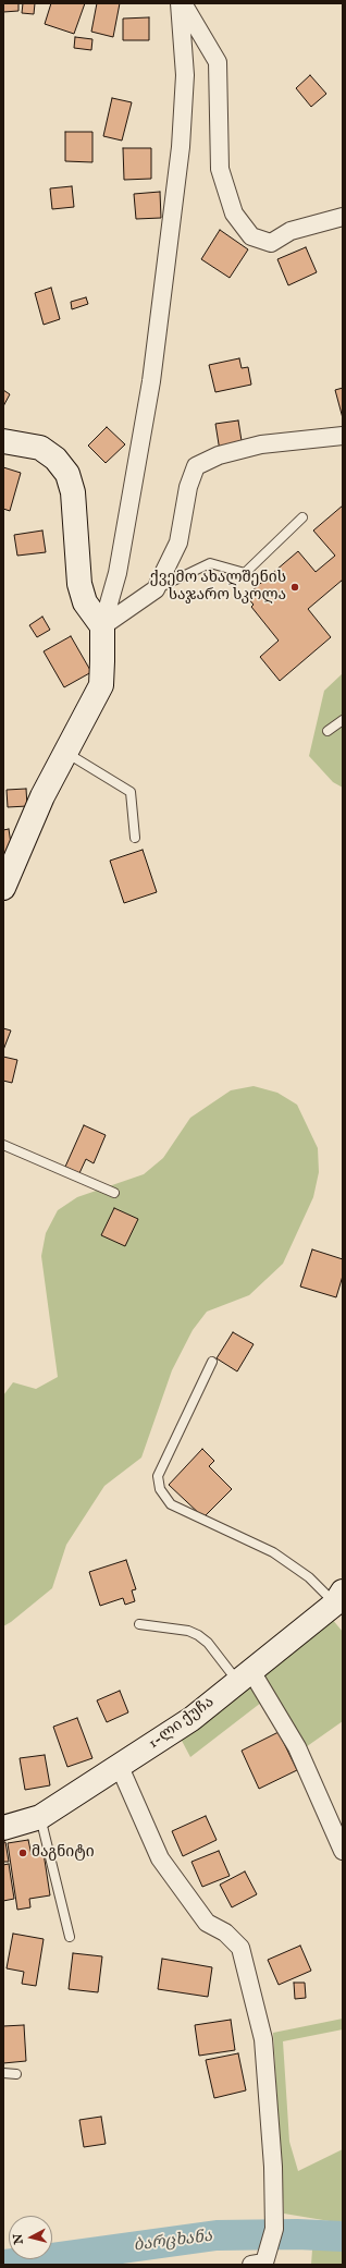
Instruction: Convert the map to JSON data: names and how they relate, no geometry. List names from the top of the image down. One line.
{"streets":{"street":["1-ლი ქუჩა"]},"water":["ბარცხანა"],"places":["ქვემო ახალშენის საჯარო სკოლა","მაგნიტი"],"north":"left"}
